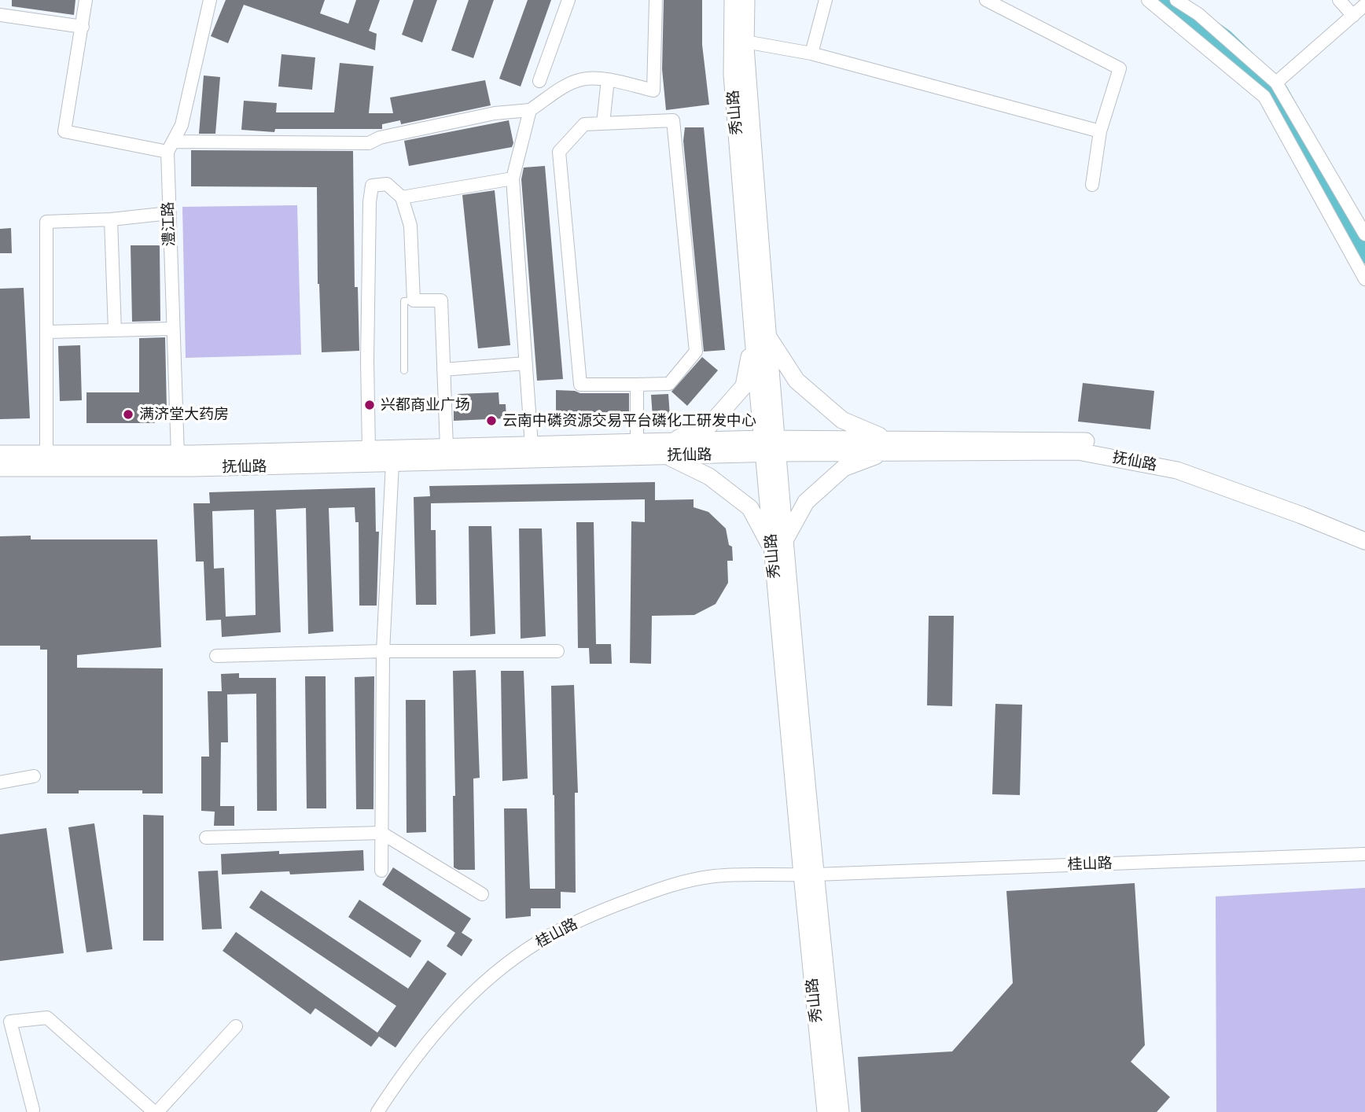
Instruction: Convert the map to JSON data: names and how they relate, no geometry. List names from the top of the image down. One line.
{"streets":{"main road":["秀山路","抚仙路"],"street":["澧江路","桂山路"]},"crossings":[["秀山路","抚仙路"],["秀山路","桂山路"],["澧江路","抚仙路"]],"places":["兴都商业广场","满济堂大药房","云南中磷资源交易平台磷化工研发中心"]}
